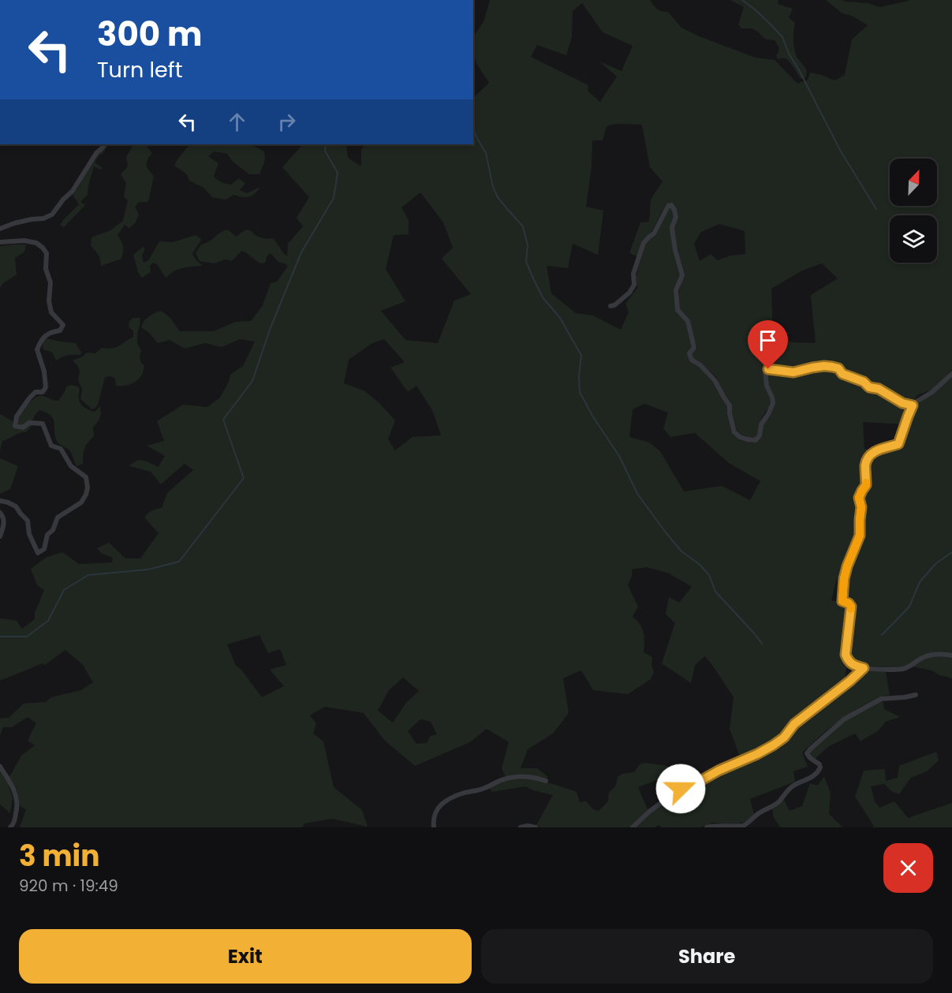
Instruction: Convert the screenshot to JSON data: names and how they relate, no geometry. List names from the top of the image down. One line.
{"north":"top right","page":{"turn":["300 m","Turn left"],"heading":["3 min","920 m · 19:49"],"buttons":["Exit","Share"]}}
